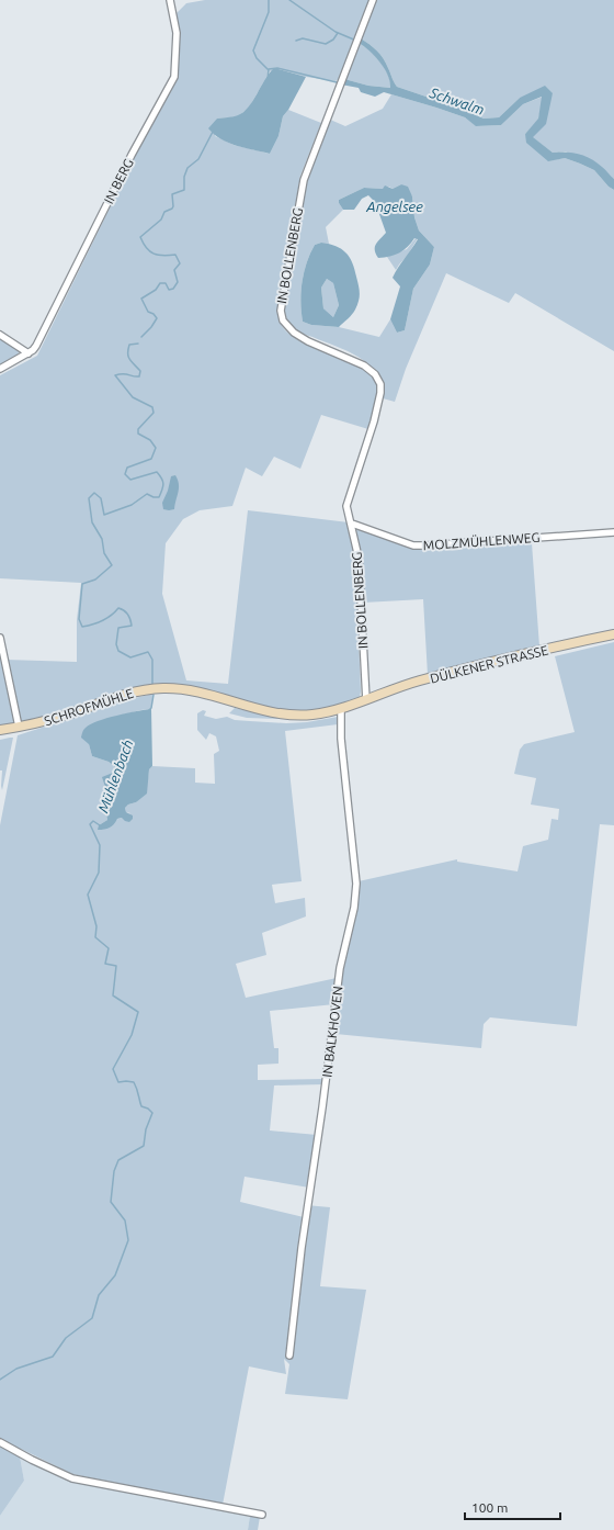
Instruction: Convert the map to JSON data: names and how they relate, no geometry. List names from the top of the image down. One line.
{"streets":{"main road":["DÜLKENER STRASSE","SCHROFMÜHLE"],"street":["IN BERG","IN BOLLENBERG","MOLZMÜHLENWEG","IN BALKHOVEN"]},"crossings":[["IN BOLLENBERG","MOLZMÜHLENWEG"],["IN BOLLENBERG","DÜLKENER STRASSE"],["DÜLKENER STRASSE","SCHROFMÜHLE"],["DÜLKENER STRASSE","IN BALKHOVEN"],["SCHROFMÜHLE","IN BALKHOVEN"]],"water":["Schwalm","Angelsee","Mühlenbach"],"scale_bar":"100 m"}
